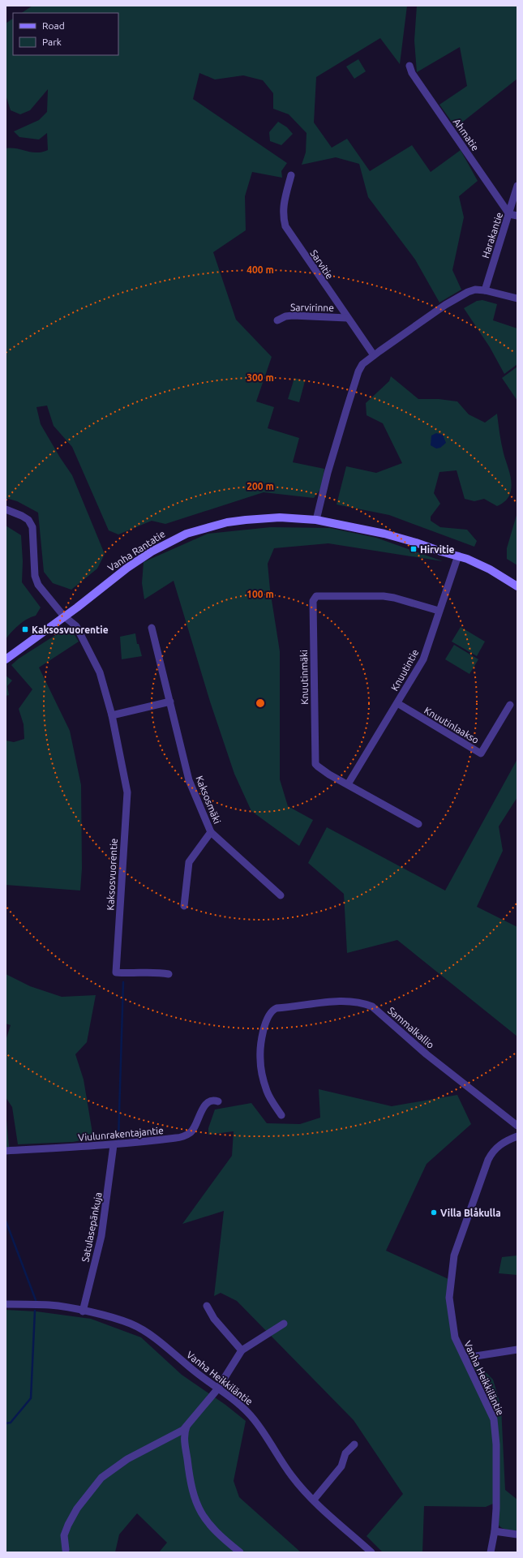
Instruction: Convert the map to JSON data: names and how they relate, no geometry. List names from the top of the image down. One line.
{"streets":{"main road":["Vanha Rantatie"],"street":["Ahmatie","Harakantie","Sarvitie","Sarvirinne","Knuutintie","Knuutinmäki","Knuutinlaakso","Kaksosmäki","Kaksosvuorentie","Sammalkallio","Viulunrakentajantie","Satulasepänkuja","Vanha Heikkiläntie"]},"crossings":[["Ahmatie","Harakantie"],["Sarvitie","Sarvirinne"],["Vanha Rantatie","Knuutintie"],["Vanha Rantatie","Kaksosvuorentie"],["Knuutintie","Knuutinmäki"],["Knuutintie","Knuutinlaakso"],["Viulunrakentajantie","Satulasepänkuja"],["Satulasepänkuja","Vanha Heikkiläntie"]],"places":{"transit":["Hirvitie","Kaksosvuorentie"],"other":["Villa Blåkulla"]},"legend":["Road","Park"],"rings":["400 m","300 m","200 m","100 m"]}
